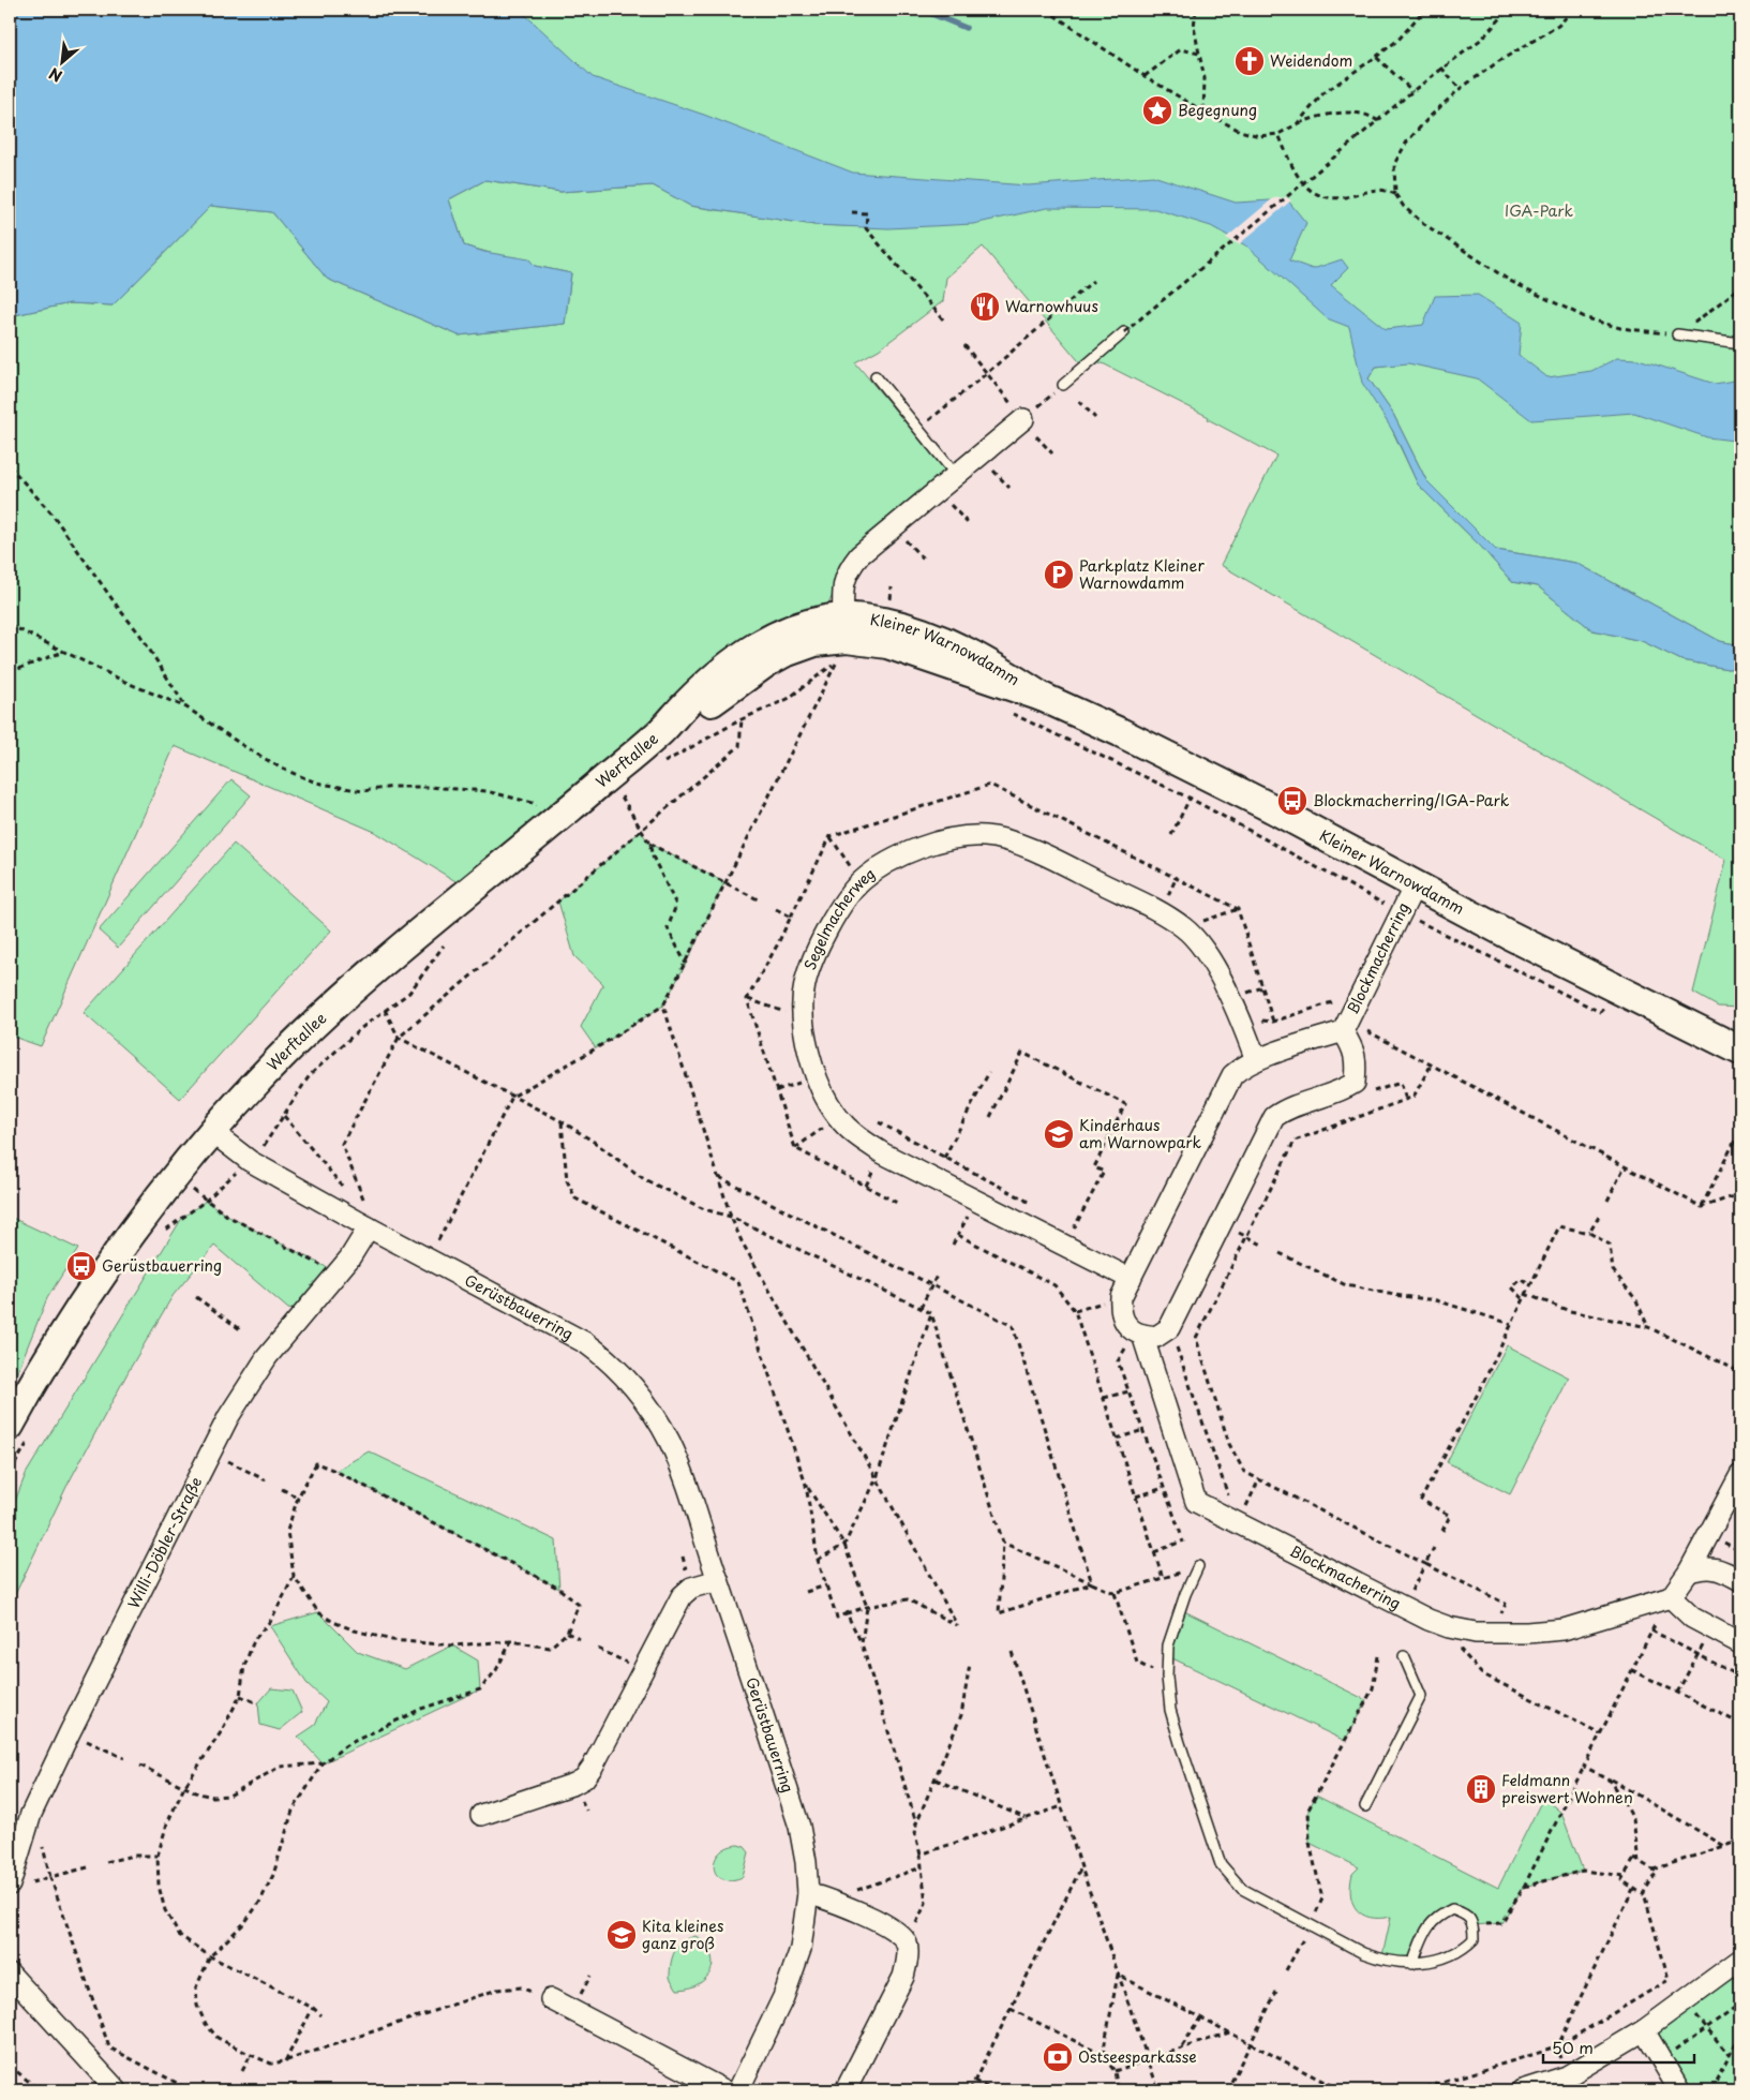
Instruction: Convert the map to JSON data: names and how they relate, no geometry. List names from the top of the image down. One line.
{"streets":{"street":["Kleiner Warnowdamm","Werftallee","Segelmacherweg","Blockmacherring","Gerüstbauerring","Willi-Döbler-Straße"]},"crossings":[["Kleiner Warnowdamm","Werftallee"],["Kleiner Warnowdamm","Blockmacherring"],["Werftallee","Gerüstbauerring"],["Segelmacherweg","Blockmacherring"],["Gerüstbauerring","Willi-Döbler-Straße"]],"parks":["IGA-Park"],"places":{"church":["Weidendom"],"place":["Begegnung"],"restaurant":["Warnowhuus"],"parking":["Parkplatz Kleiner Warnowdamm"],"bus stop":["Blockmacherring/IGA-Park","Gerüstbauerring"],"school or university":["Kinderhaus am Warnowpark","Kita kleines ganz groß"],"building":["Feldmann preiswert Wohnen"],"bank":["Ostseesparkasse"]},"scale_bar":"50 m","north":"bottom left"}
